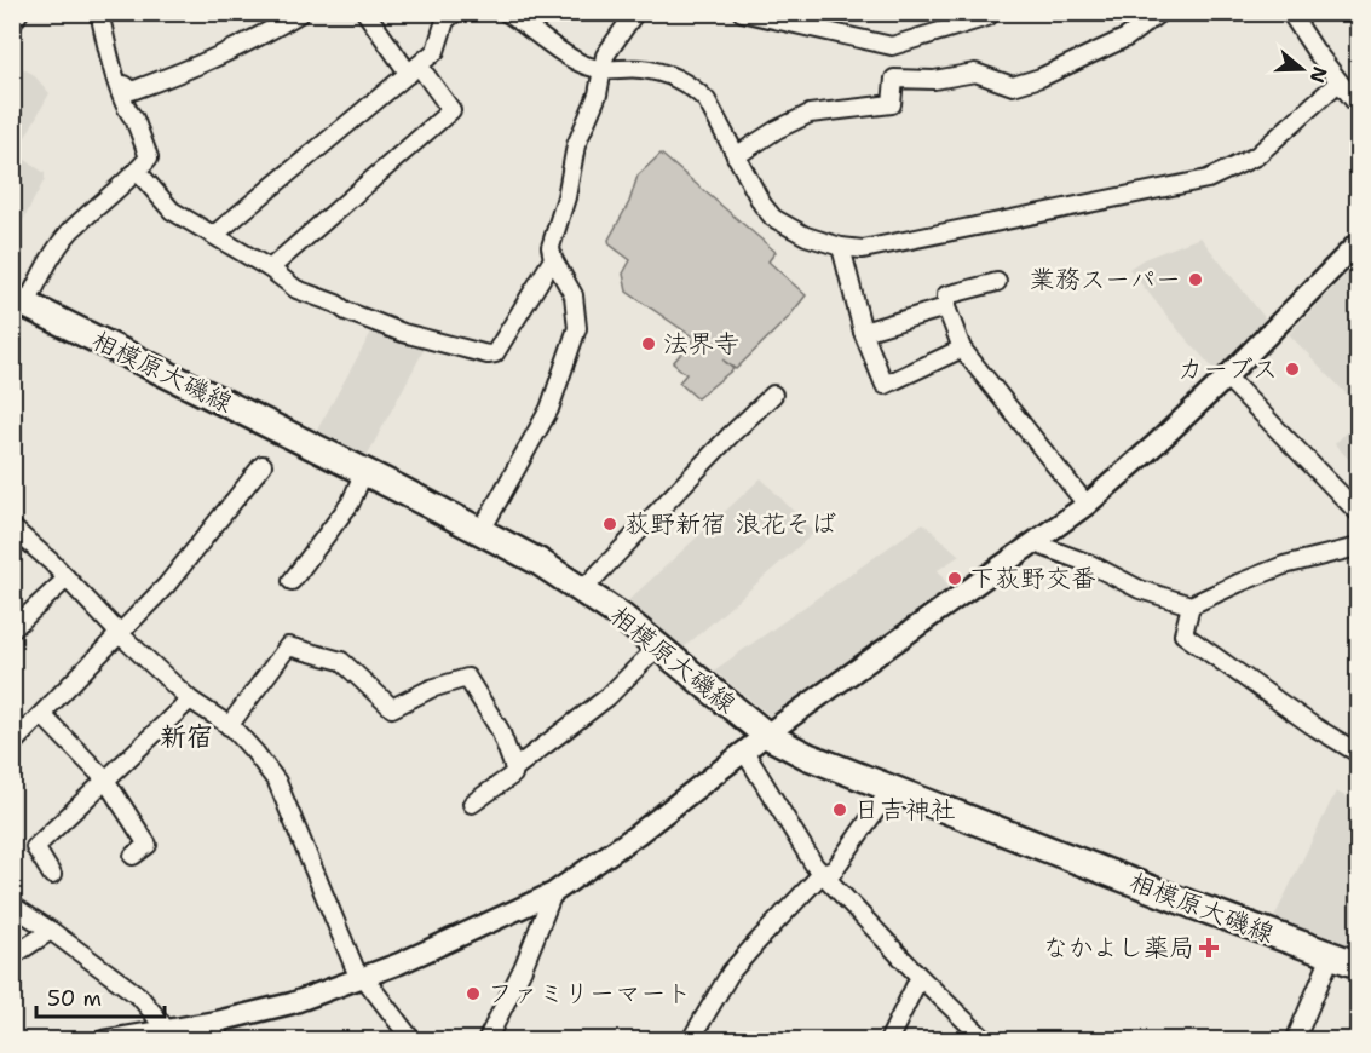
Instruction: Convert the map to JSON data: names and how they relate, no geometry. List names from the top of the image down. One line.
{"streets":{"main road":["相模原大磯線"]},"districts":["新宿"],"places":{"other":["業務スーパー","法界寺","カーブス","荻野新宿 浪花そば","下荻野交番","日吉神社","ファミリーマート"],"health":["なかよし薬局"]},"scale_bar":"50 m","north":"right"}
